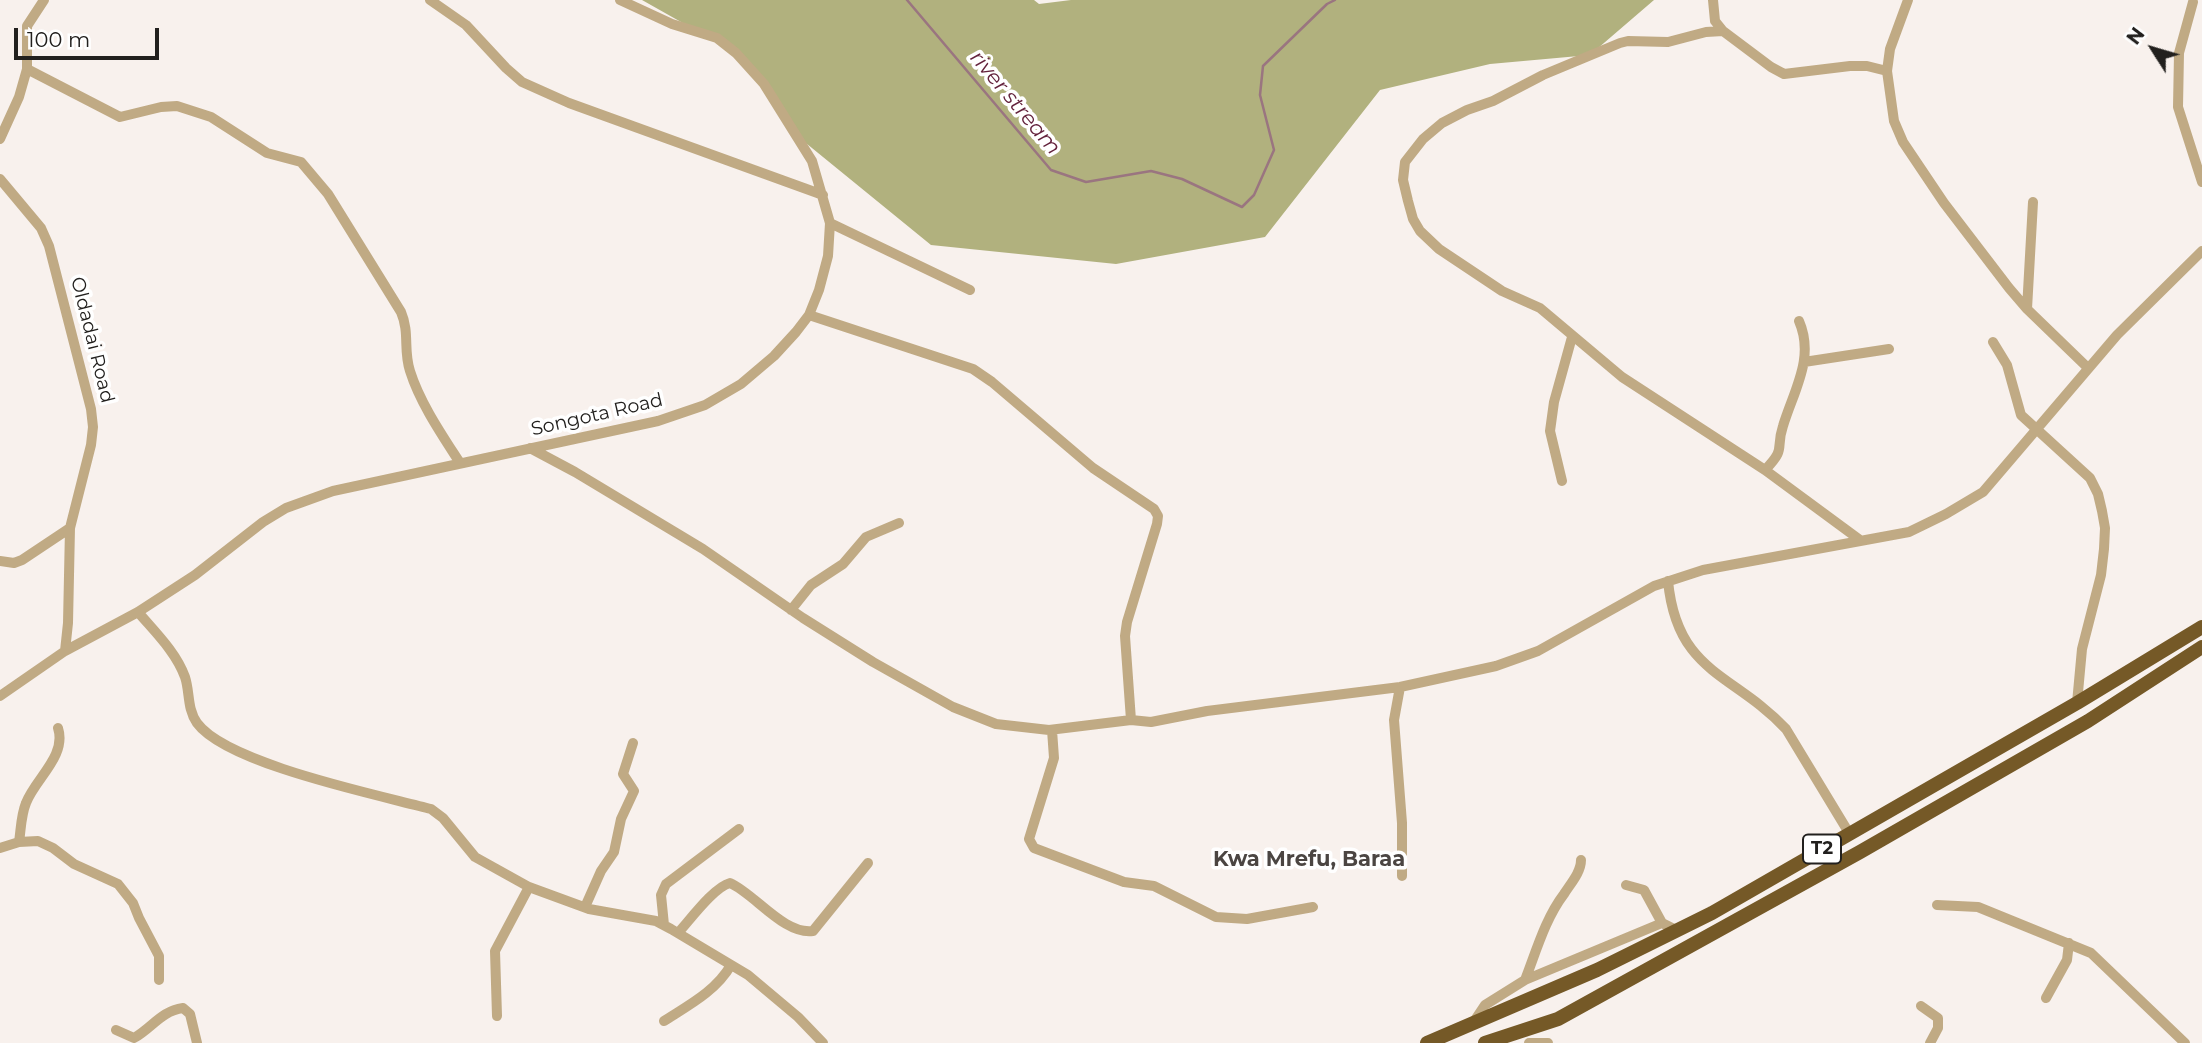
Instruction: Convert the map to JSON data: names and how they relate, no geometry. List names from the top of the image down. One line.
{"streets":{"highway":["T2"],"street":["Oldadai Road","Songota Road"]},"crossings":[["Oldadai Road","Songota Road"]],"districts":["Kwa Mrefu, Baraa"],"water":["river stream"],"scale_bar":"100 m","north":"top left"}
